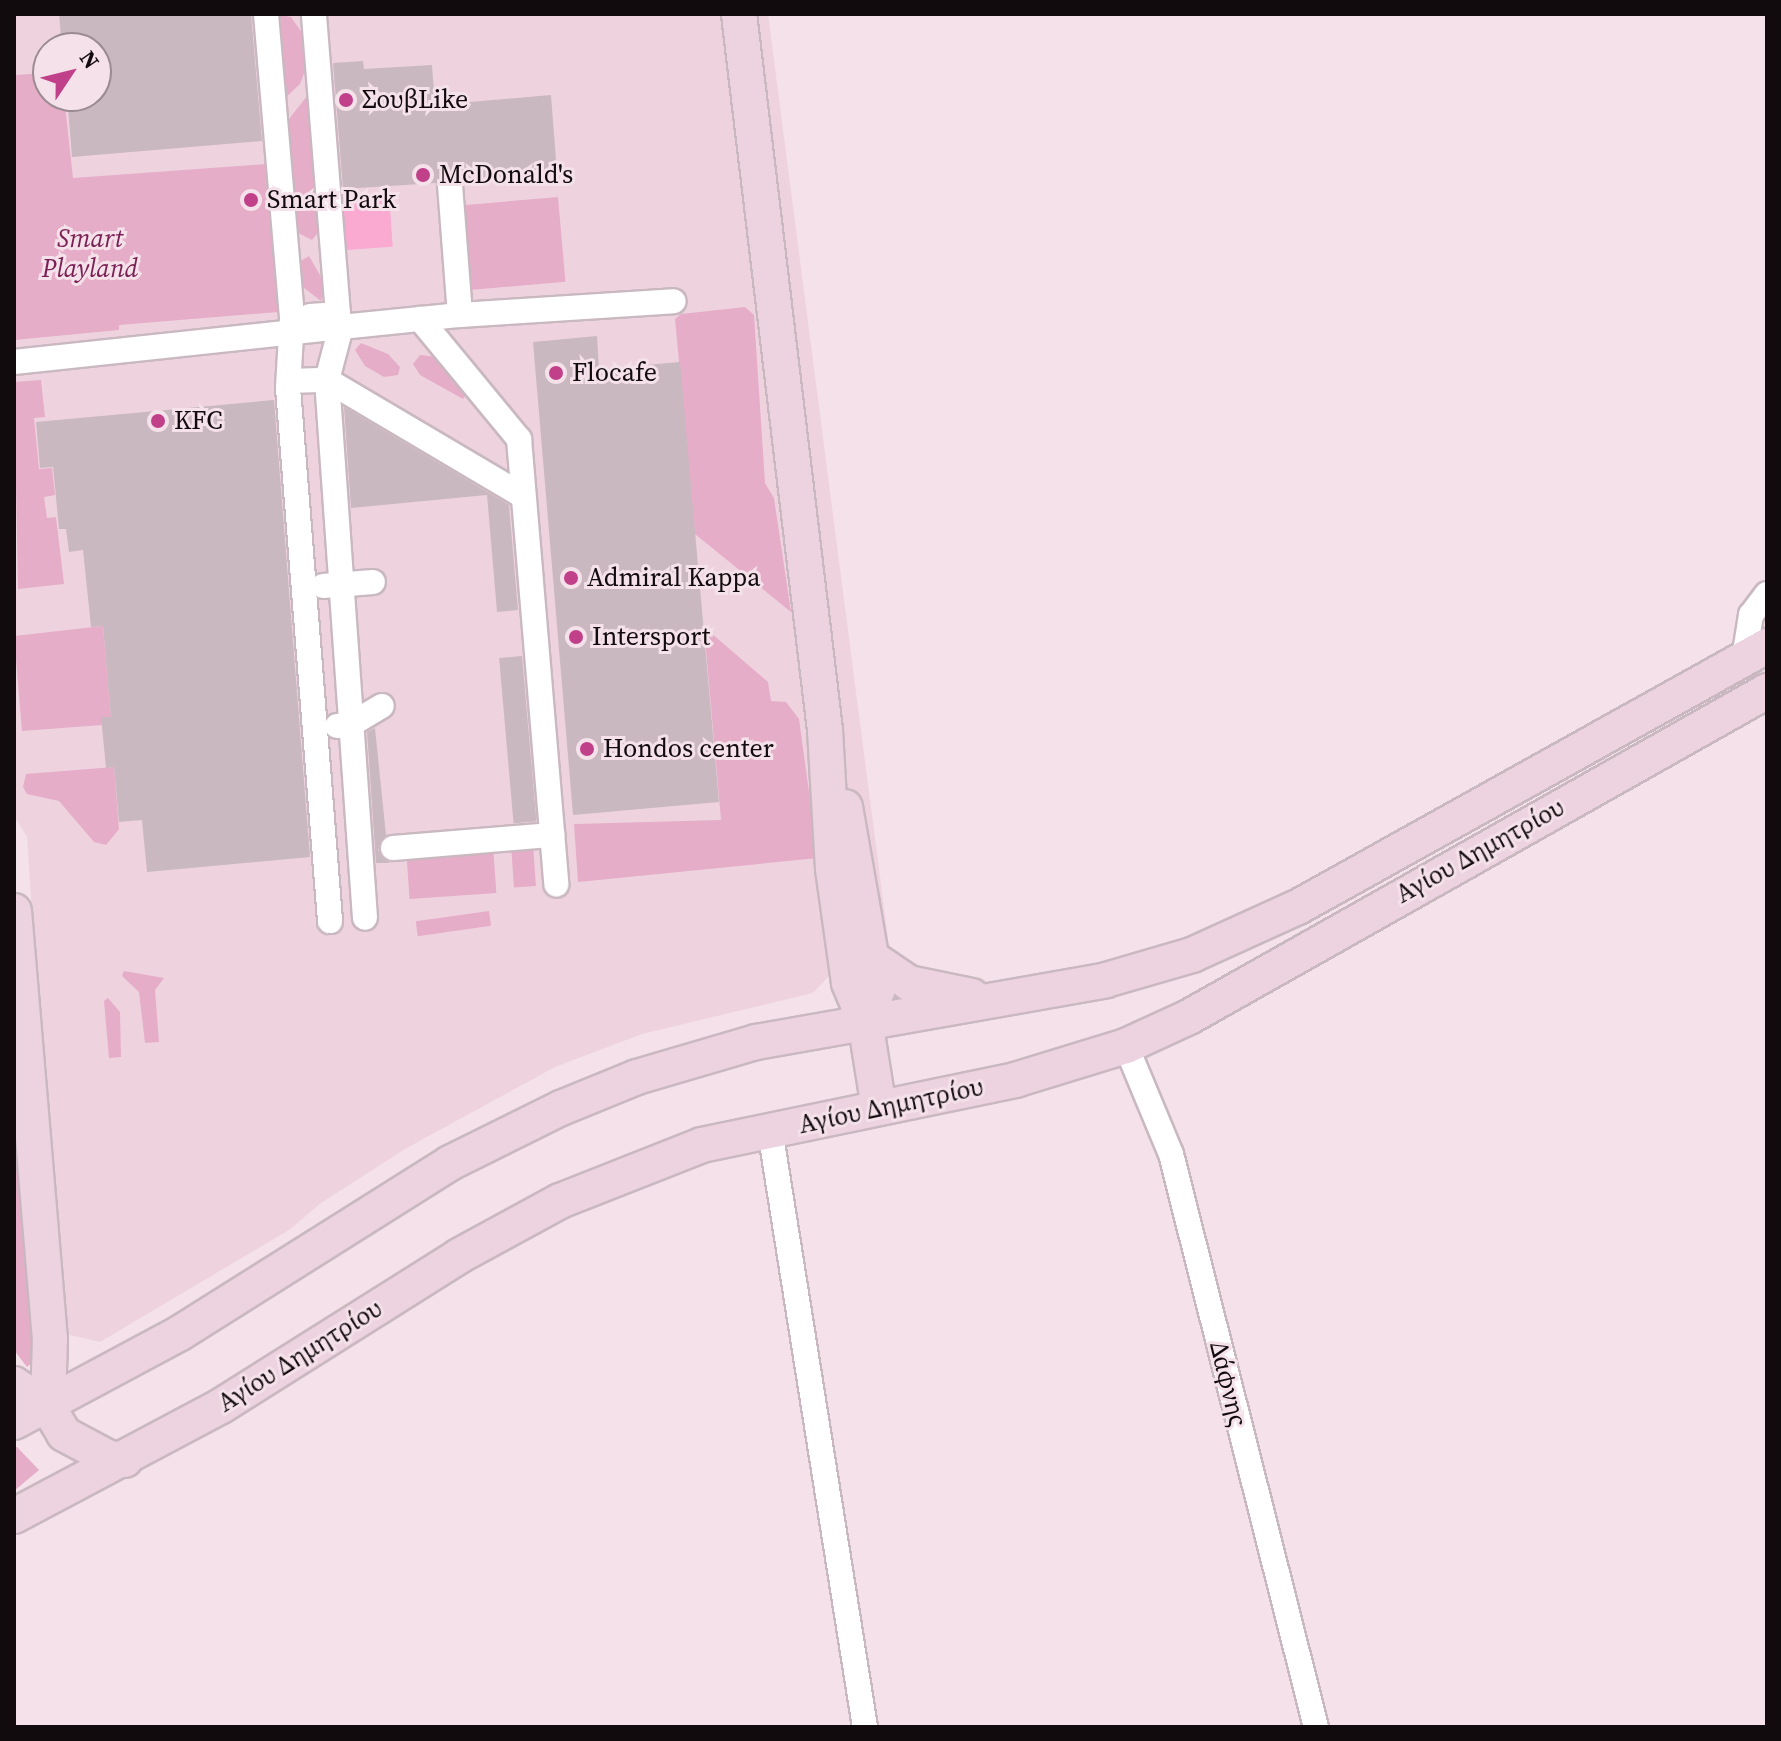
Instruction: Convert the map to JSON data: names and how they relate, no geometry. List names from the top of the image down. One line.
{"streets":{"street":["Αγίου Δημητρίου","Δάφνης"]},"crossings":[["Αγίου Δημητρίου","Δάφνης"]],"parks":["Smart Playland"],"places":["ΣουβLike","McDonald's","Smart Park","Flocafe","KFC","Admiral Kappa","Intersport","Hondos center"],"north":"top right"}
